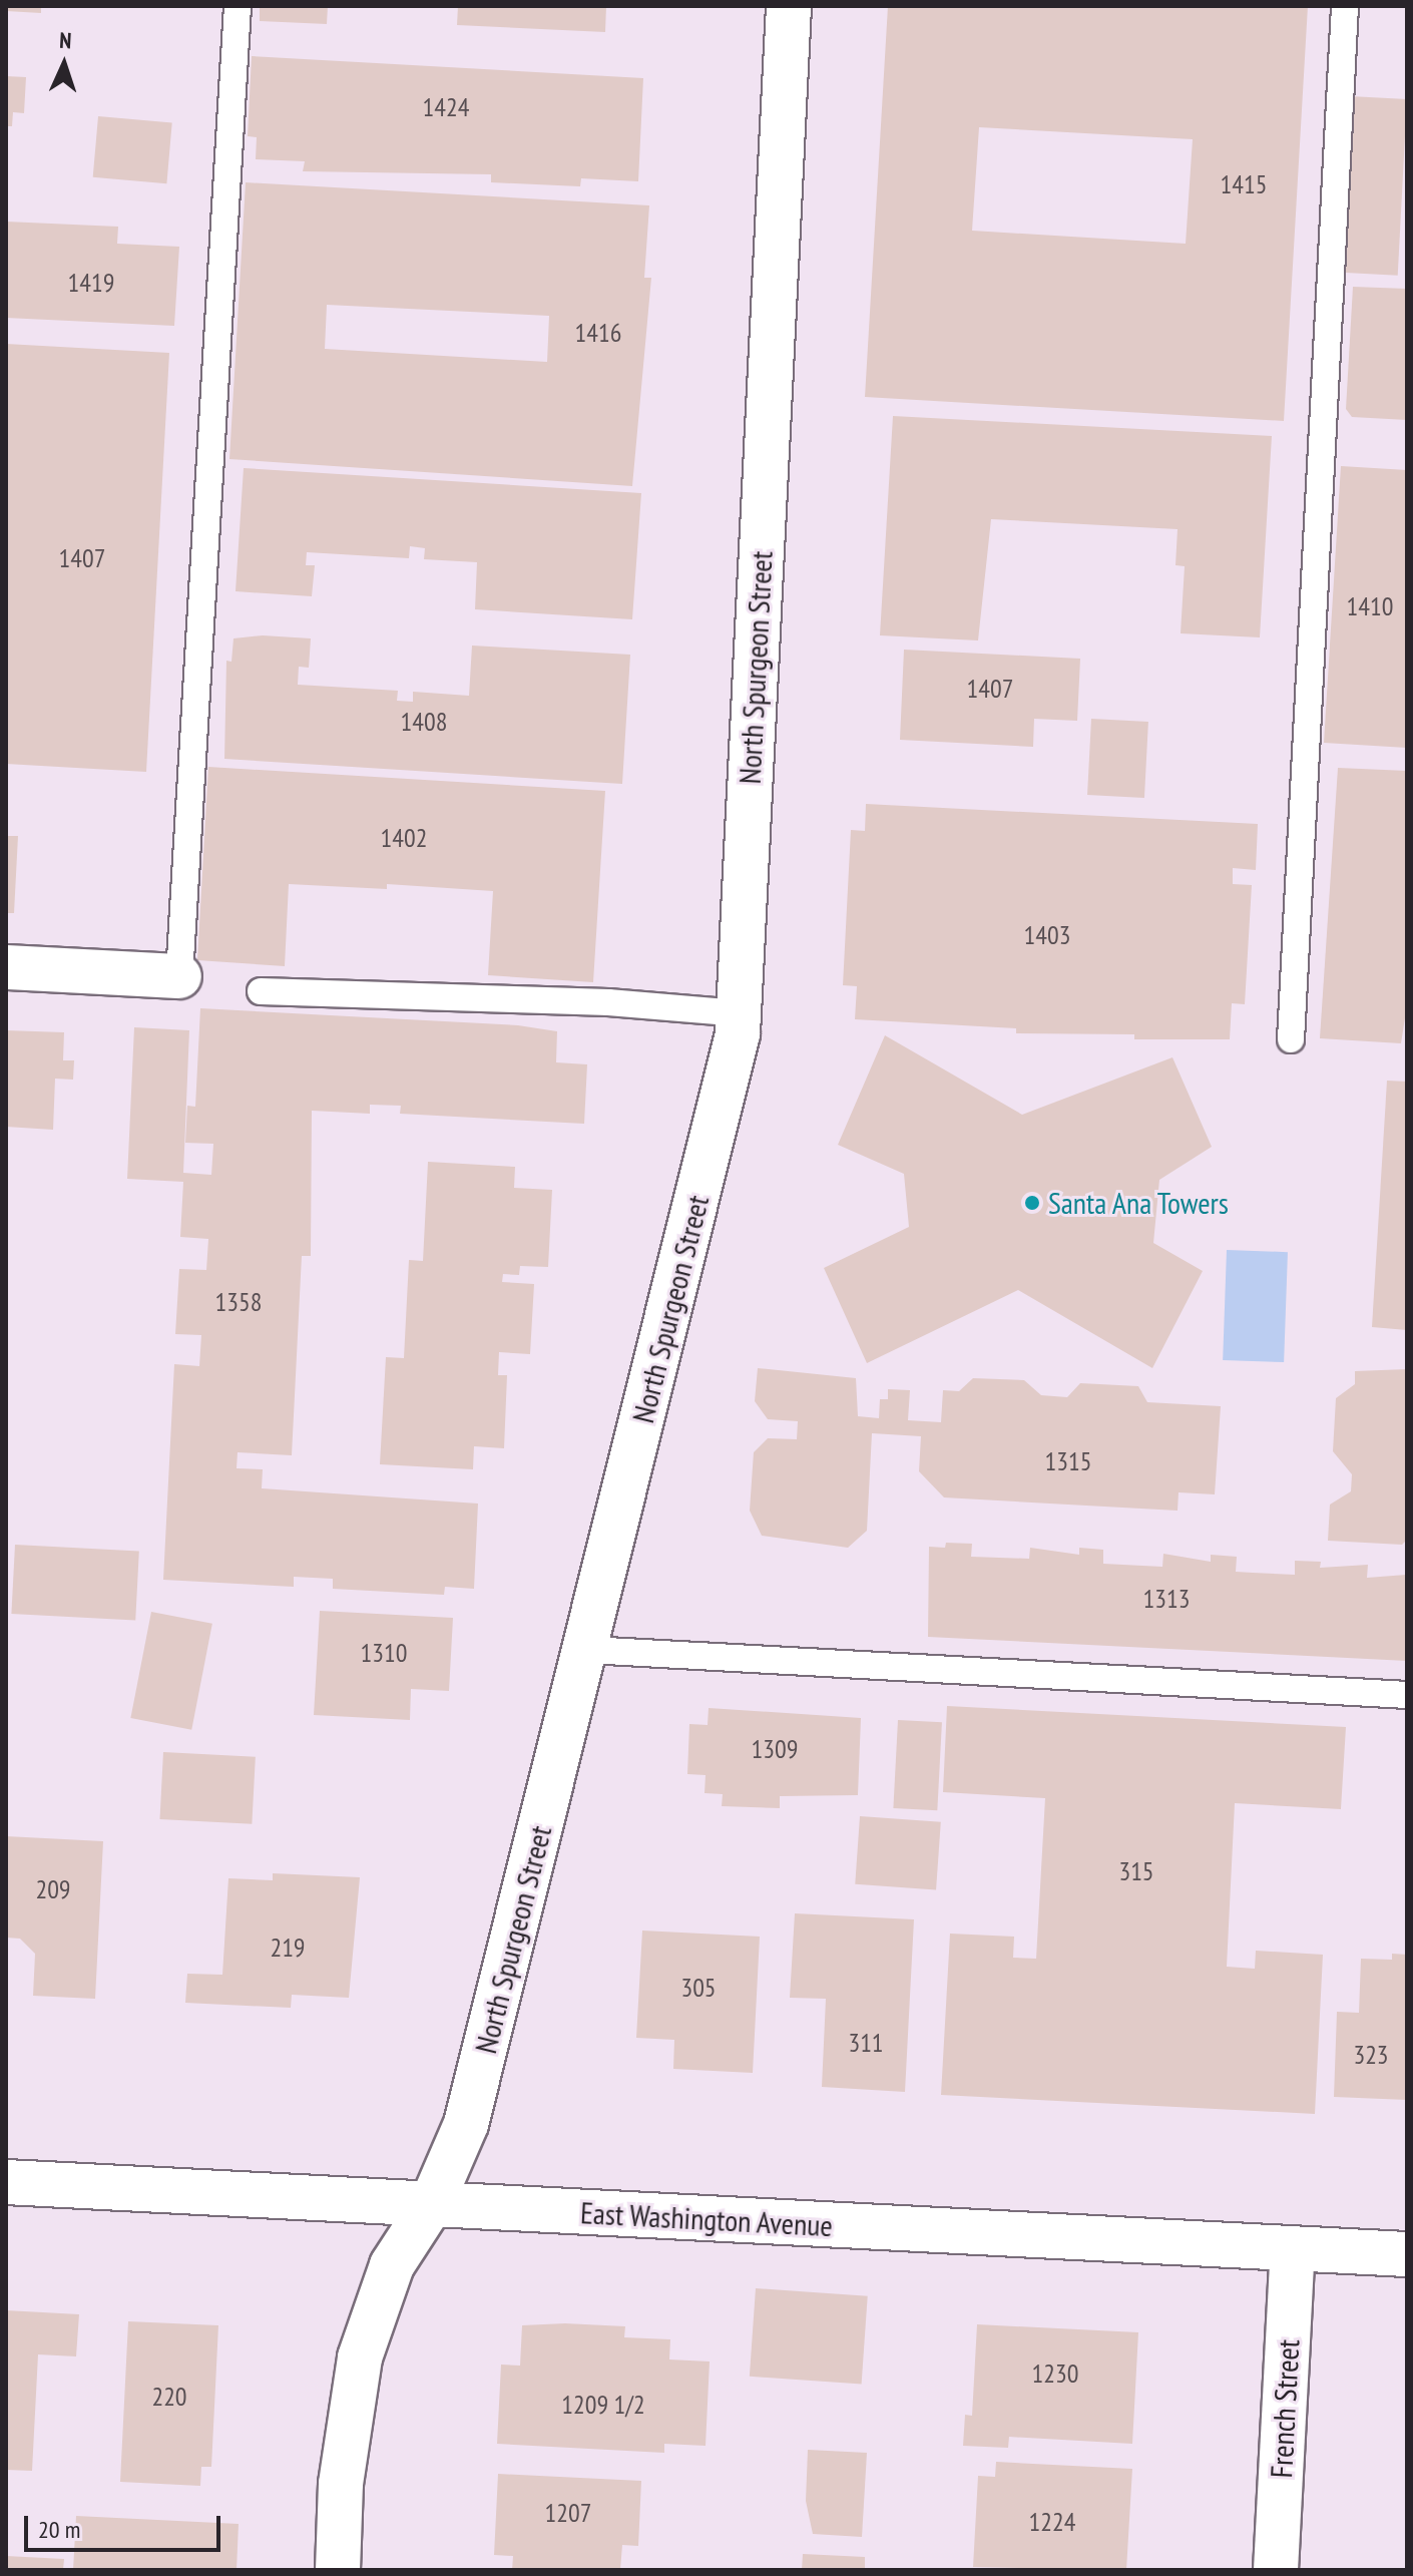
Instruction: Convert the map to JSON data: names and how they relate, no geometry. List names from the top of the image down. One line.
{"streets":{"street":["North Spurgeon Street","East Washington Avenue","French Street"]},"crossings":[["North Spurgeon Street","East Washington Avenue"],["East Washington Avenue","French Street"]],"places":["Santa Ana Towers"],"house_numbers":["1424","1415","1419","1416","1407","1410","1407","1408","1402","1403","1358","1315","1313","1310","1309","315","209","219","305","311","323","1230","220","1209 1/2","1207","1224"],"scale_bar":"20 m","north":"top"}
